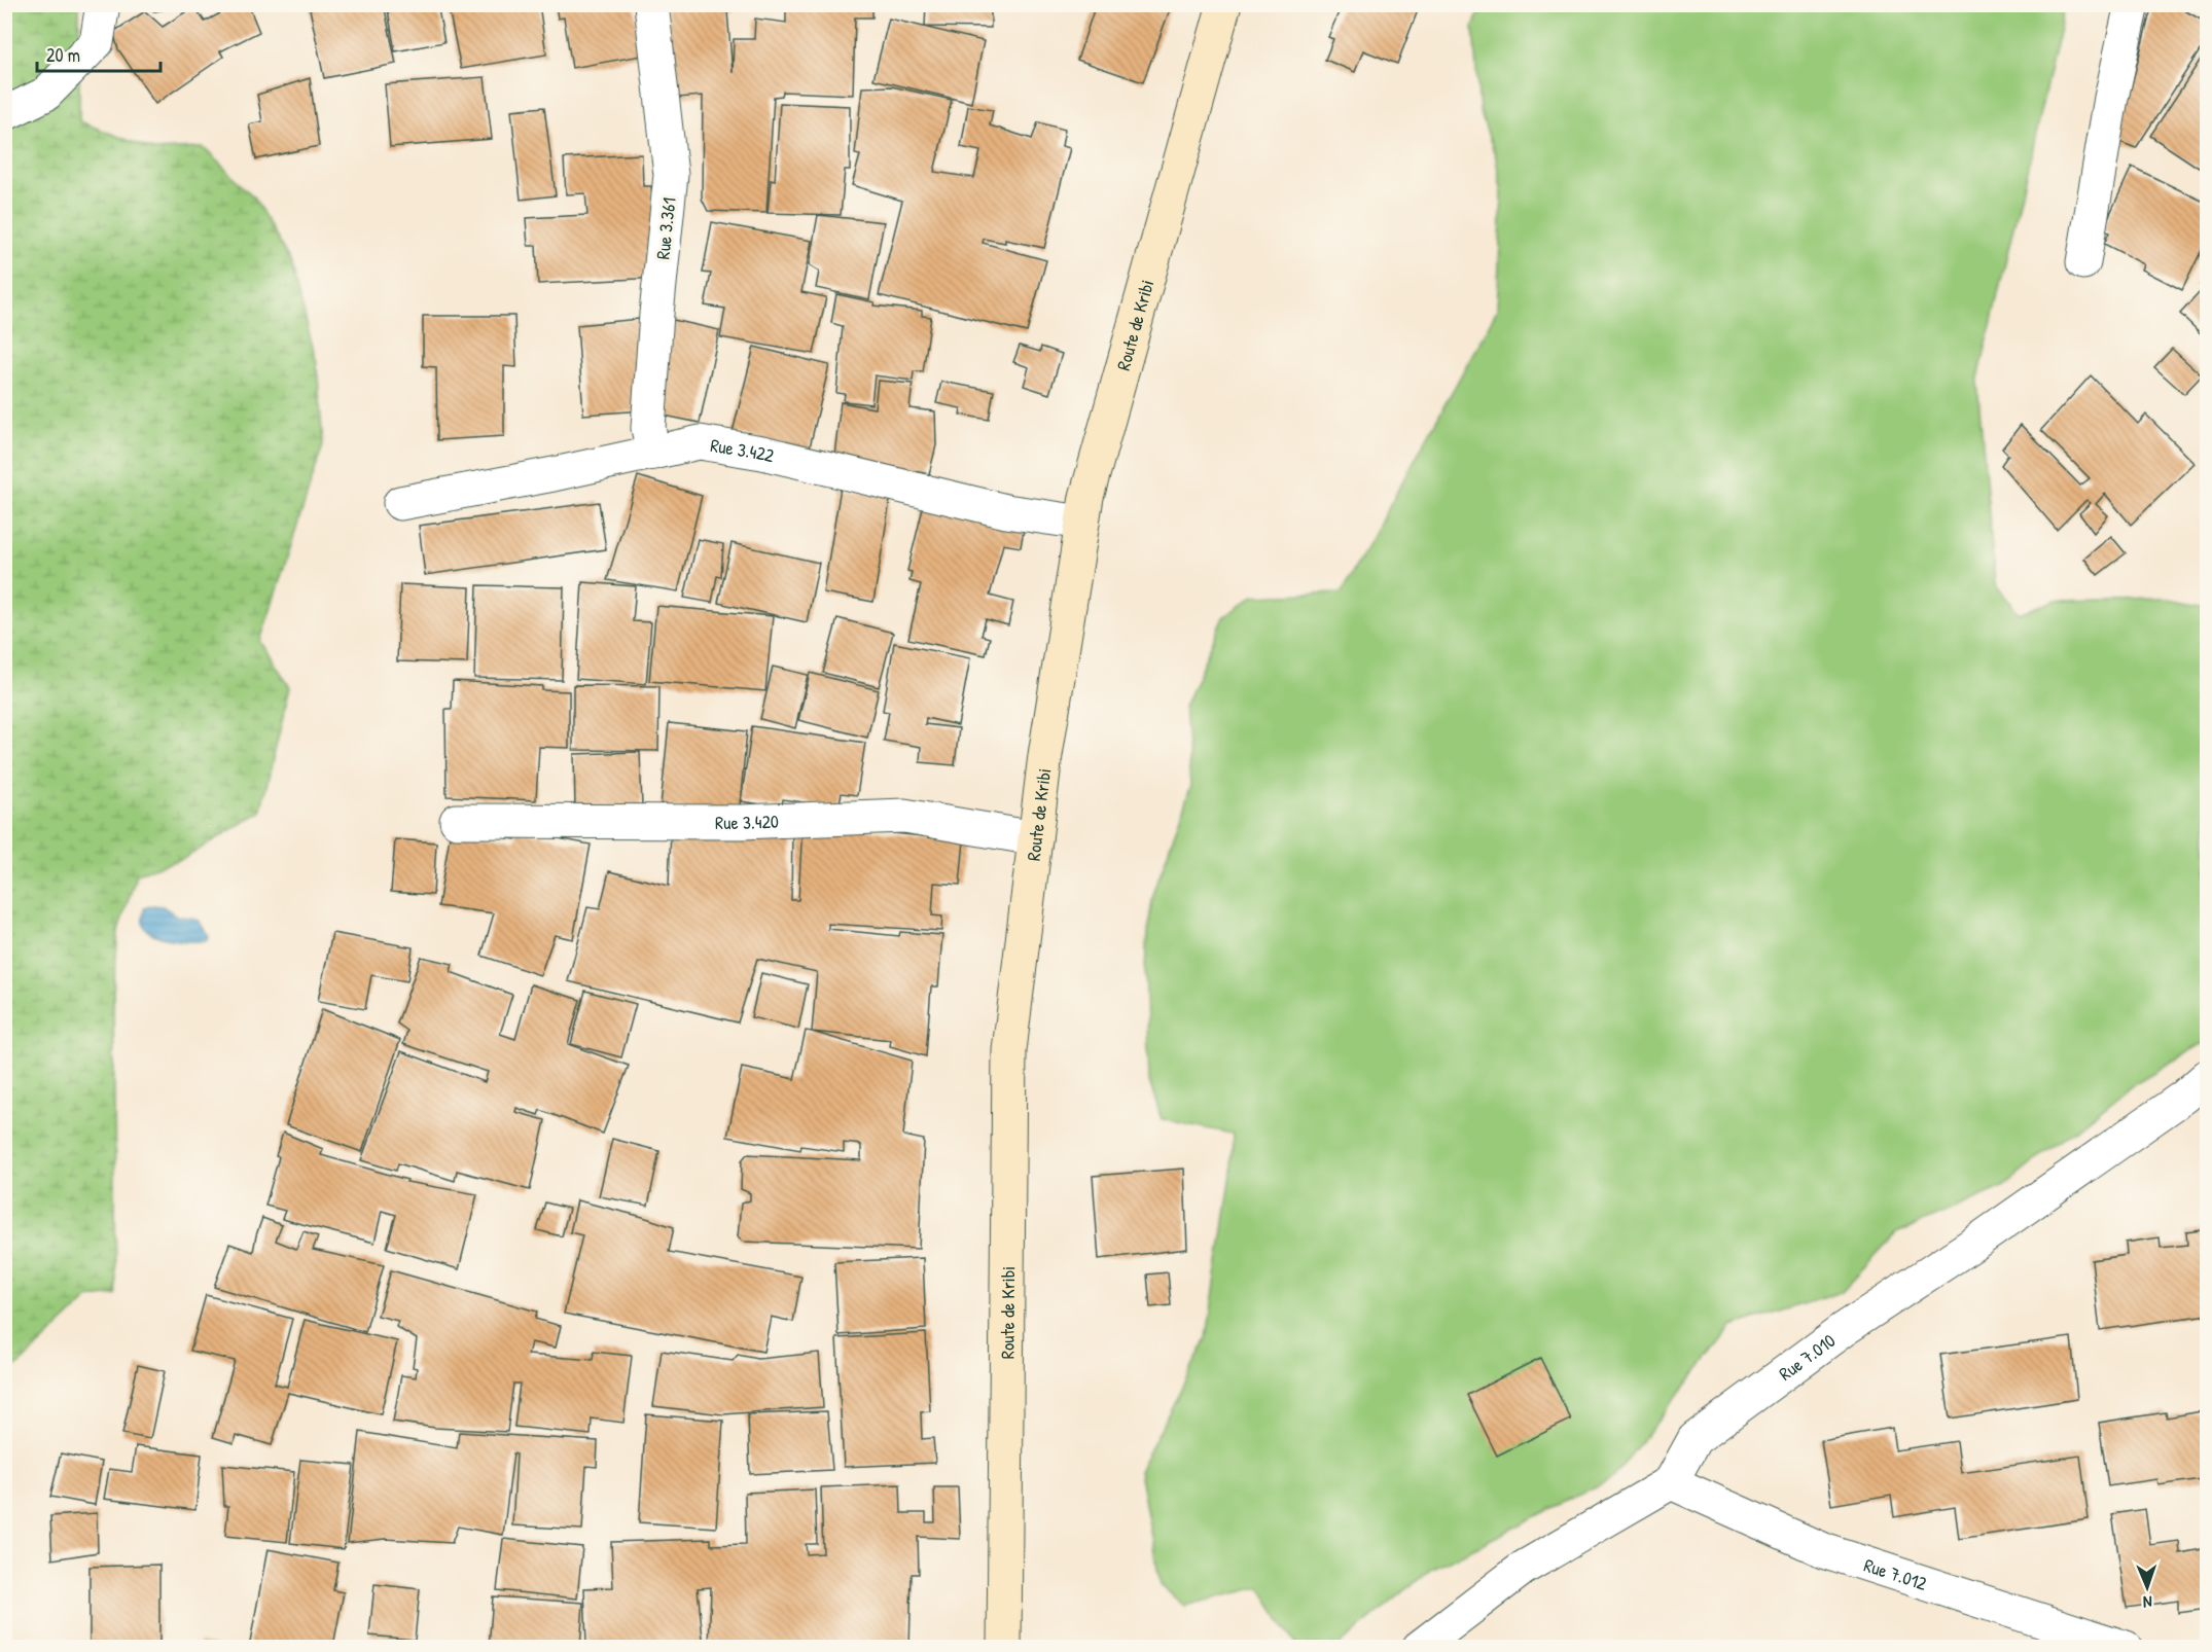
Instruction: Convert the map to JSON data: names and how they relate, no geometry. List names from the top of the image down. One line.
{"streets":{"main road":["Route de Kribi"],"street":["Rue 3.361","Rue 3.422","Rue 3.420","Rue 7.010","Rue 7.012"]},"crossings":[["Rue 3.361","Rue 3.422"],["Route de Kribi","Rue 3.422"],["Route de Kribi","Rue 3.420"],["Rue 7.010","Rue 7.012"]],"scale_bar":"20 m","north":"bottom"}
